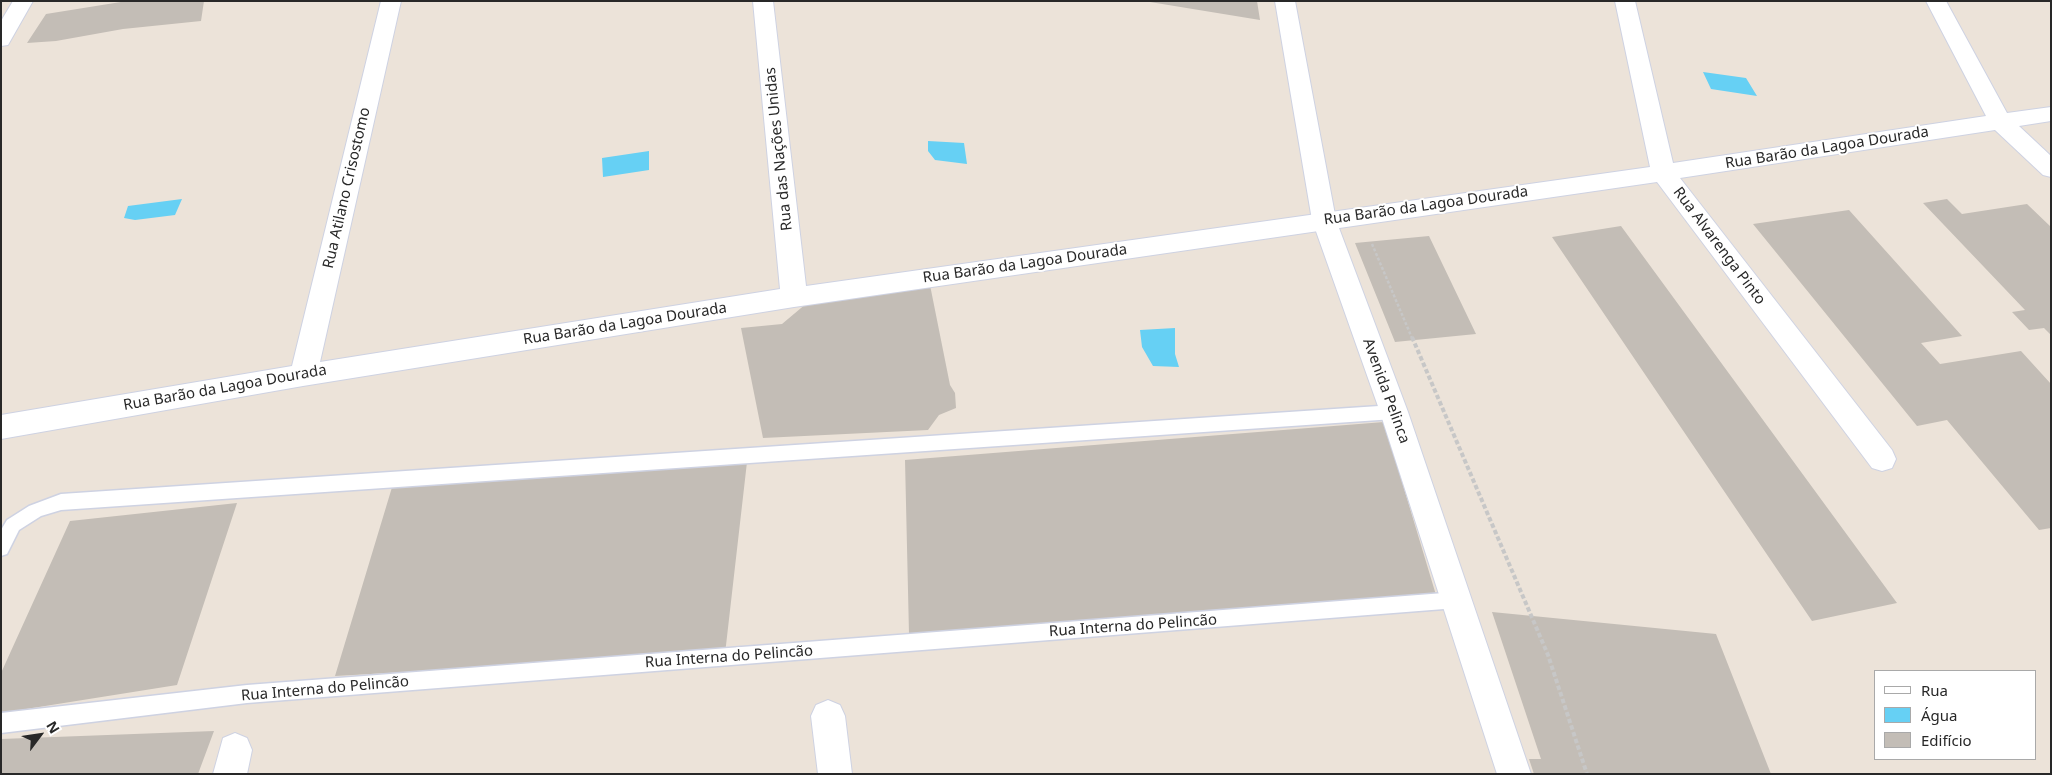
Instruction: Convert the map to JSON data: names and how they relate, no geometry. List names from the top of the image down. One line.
{"streets":{"street":["Rua Barão da Lagoa Dourada","Rua das Nações Unidas","Rua Atilano Crisostomo","Rua Alvarenga Pinto","Avenida Pelinca"],"lane":["Rua Interna do Pelincão"]},"crossings":[["Rua Barão da Lagoa Dourada","Rua das Nações Unidas"],["Rua Barão da Lagoa Dourada","Rua Atilano Crisostomo"],["Rua Barão da Lagoa Dourada","Rua Alvarenga Pinto"],["Rua Barão da Lagoa Dourada","Avenida Pelinca"],["Avenida Pelinca","Rua Interna do Pelincão"]],"legend":["Rua","Água","Edifício"],"north":"top right"}
